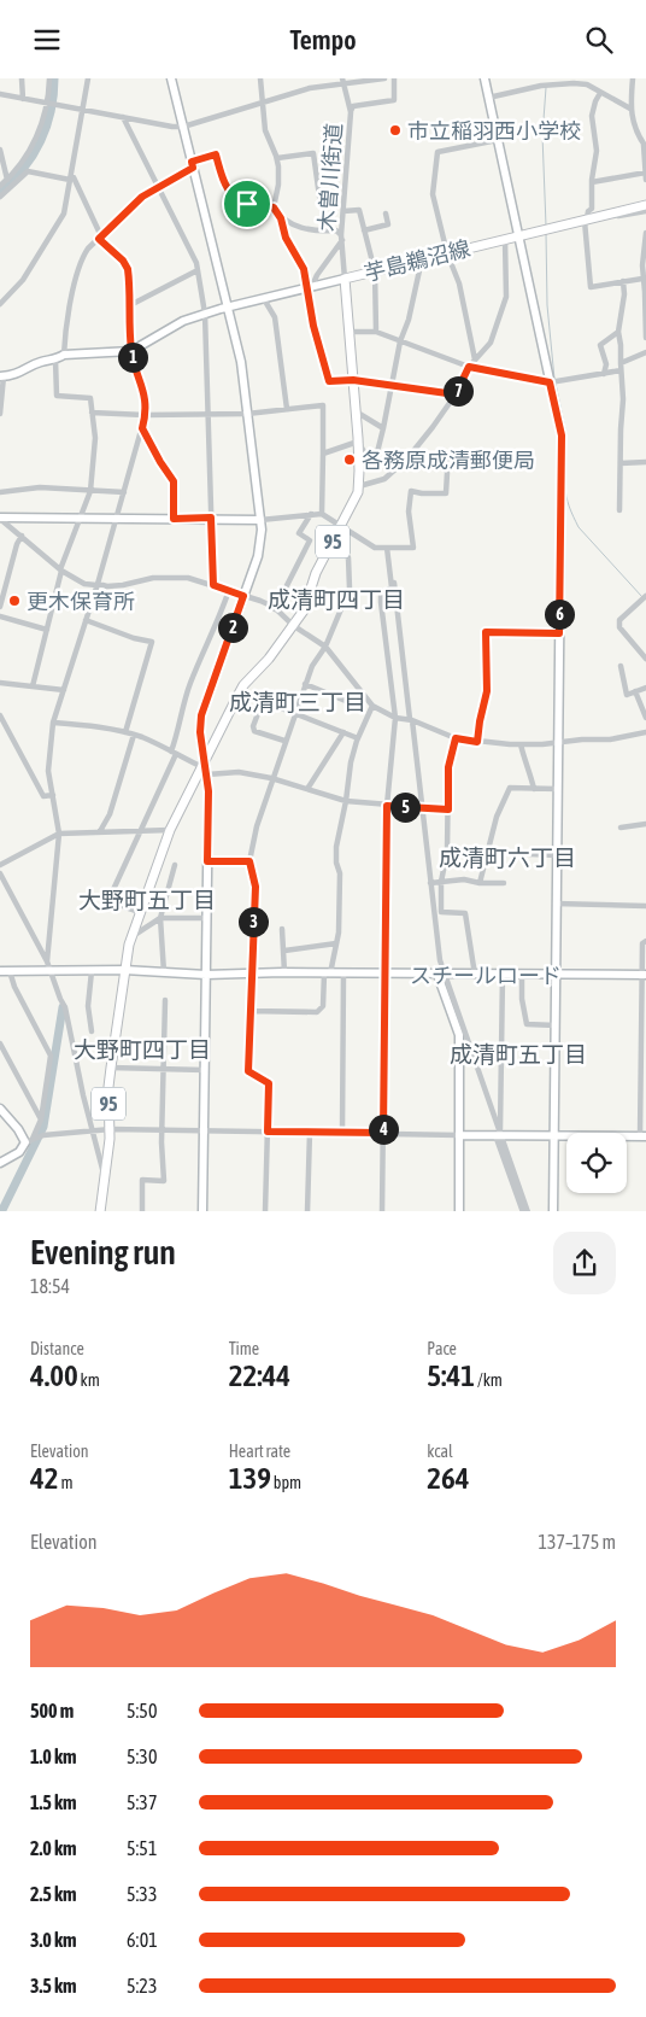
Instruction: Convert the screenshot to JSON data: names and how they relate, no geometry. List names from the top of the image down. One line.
{"streets":{"main road":["芋島鵜沼線","95"],"street":["木曽川街道","スチールロード"]},"crossings":[["木曽川街道","芋島鵜沼線"],["芋島鵜沼線","スチールロード"]],"districts":["成清町四丁目","成清町三丁目","成清町六丁目","大野町五丁目","大野町四丁目","成清町五丁目"],"places":["市立稲羽西小学校","各務原成清郵便局","更木保育所"],"page":{"header":"Tempo","pins":["1","7","6","2","5","3","4"],"heading":["Evening run","18:54"],"stats":[["Distance","4.00 km"],["Time","22:44"],["Pace","5:41 /km"],["Elevation","42 m"],["Heart rate","139 bpm"],["kcal","264"]],"chart":["Elevation","137–175 m"],"list":[{"name":"500 m","note":"5:50"},{"name":"1.0 km","note":"5:30"},{"name":"1.5 km","note":"5:37"},{"name":"2.0 km","note":"5:51"},{"name":"2.5 km","note":"5:33"},{"name":"3.0 km","note":"6:01"},{"name":"3.5 km","note":"5:23"}]}}
